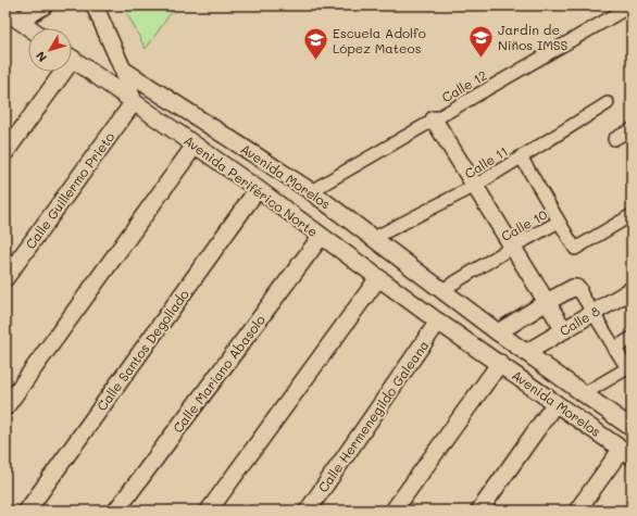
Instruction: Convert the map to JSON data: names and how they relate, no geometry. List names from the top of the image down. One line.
{"streets":{"street":["Calle 12","Calle 11","Avenida Morelos","Avenida Periférico Norte","Calle Guillermo Prieto","Calle 10","Calle 8","Calle Santos Degollado","Calle Mariano Abasolo","Calle Hermenegildo Galeana"]},"crossings":[["Calle 12","Avenida Morelos"],["Calle 11","Avenida Morelos"],["Avenida Morelos","Avenida Periférico Norte"],["Avenida Morelos","Calle 10"],["Avenida Morelos","Calle 8"],["Avenida Morelos","Calle Hermenegildo Galeana"],["Avenida Periférico Norte","Calle Guillermo Prieto"],["Avenida Periférico Norte","Calle Santos Degollado"],["Avenida Periférico Norte","Calle Mariano Abasolo"],["Avenida Periférico Norte","Calle Hermenegildo Galeana"]],"places":{"school or university":["Jardin de Niños IMSS","Escuela Adolfo López Mateos"]},"north":"bottom left"}
